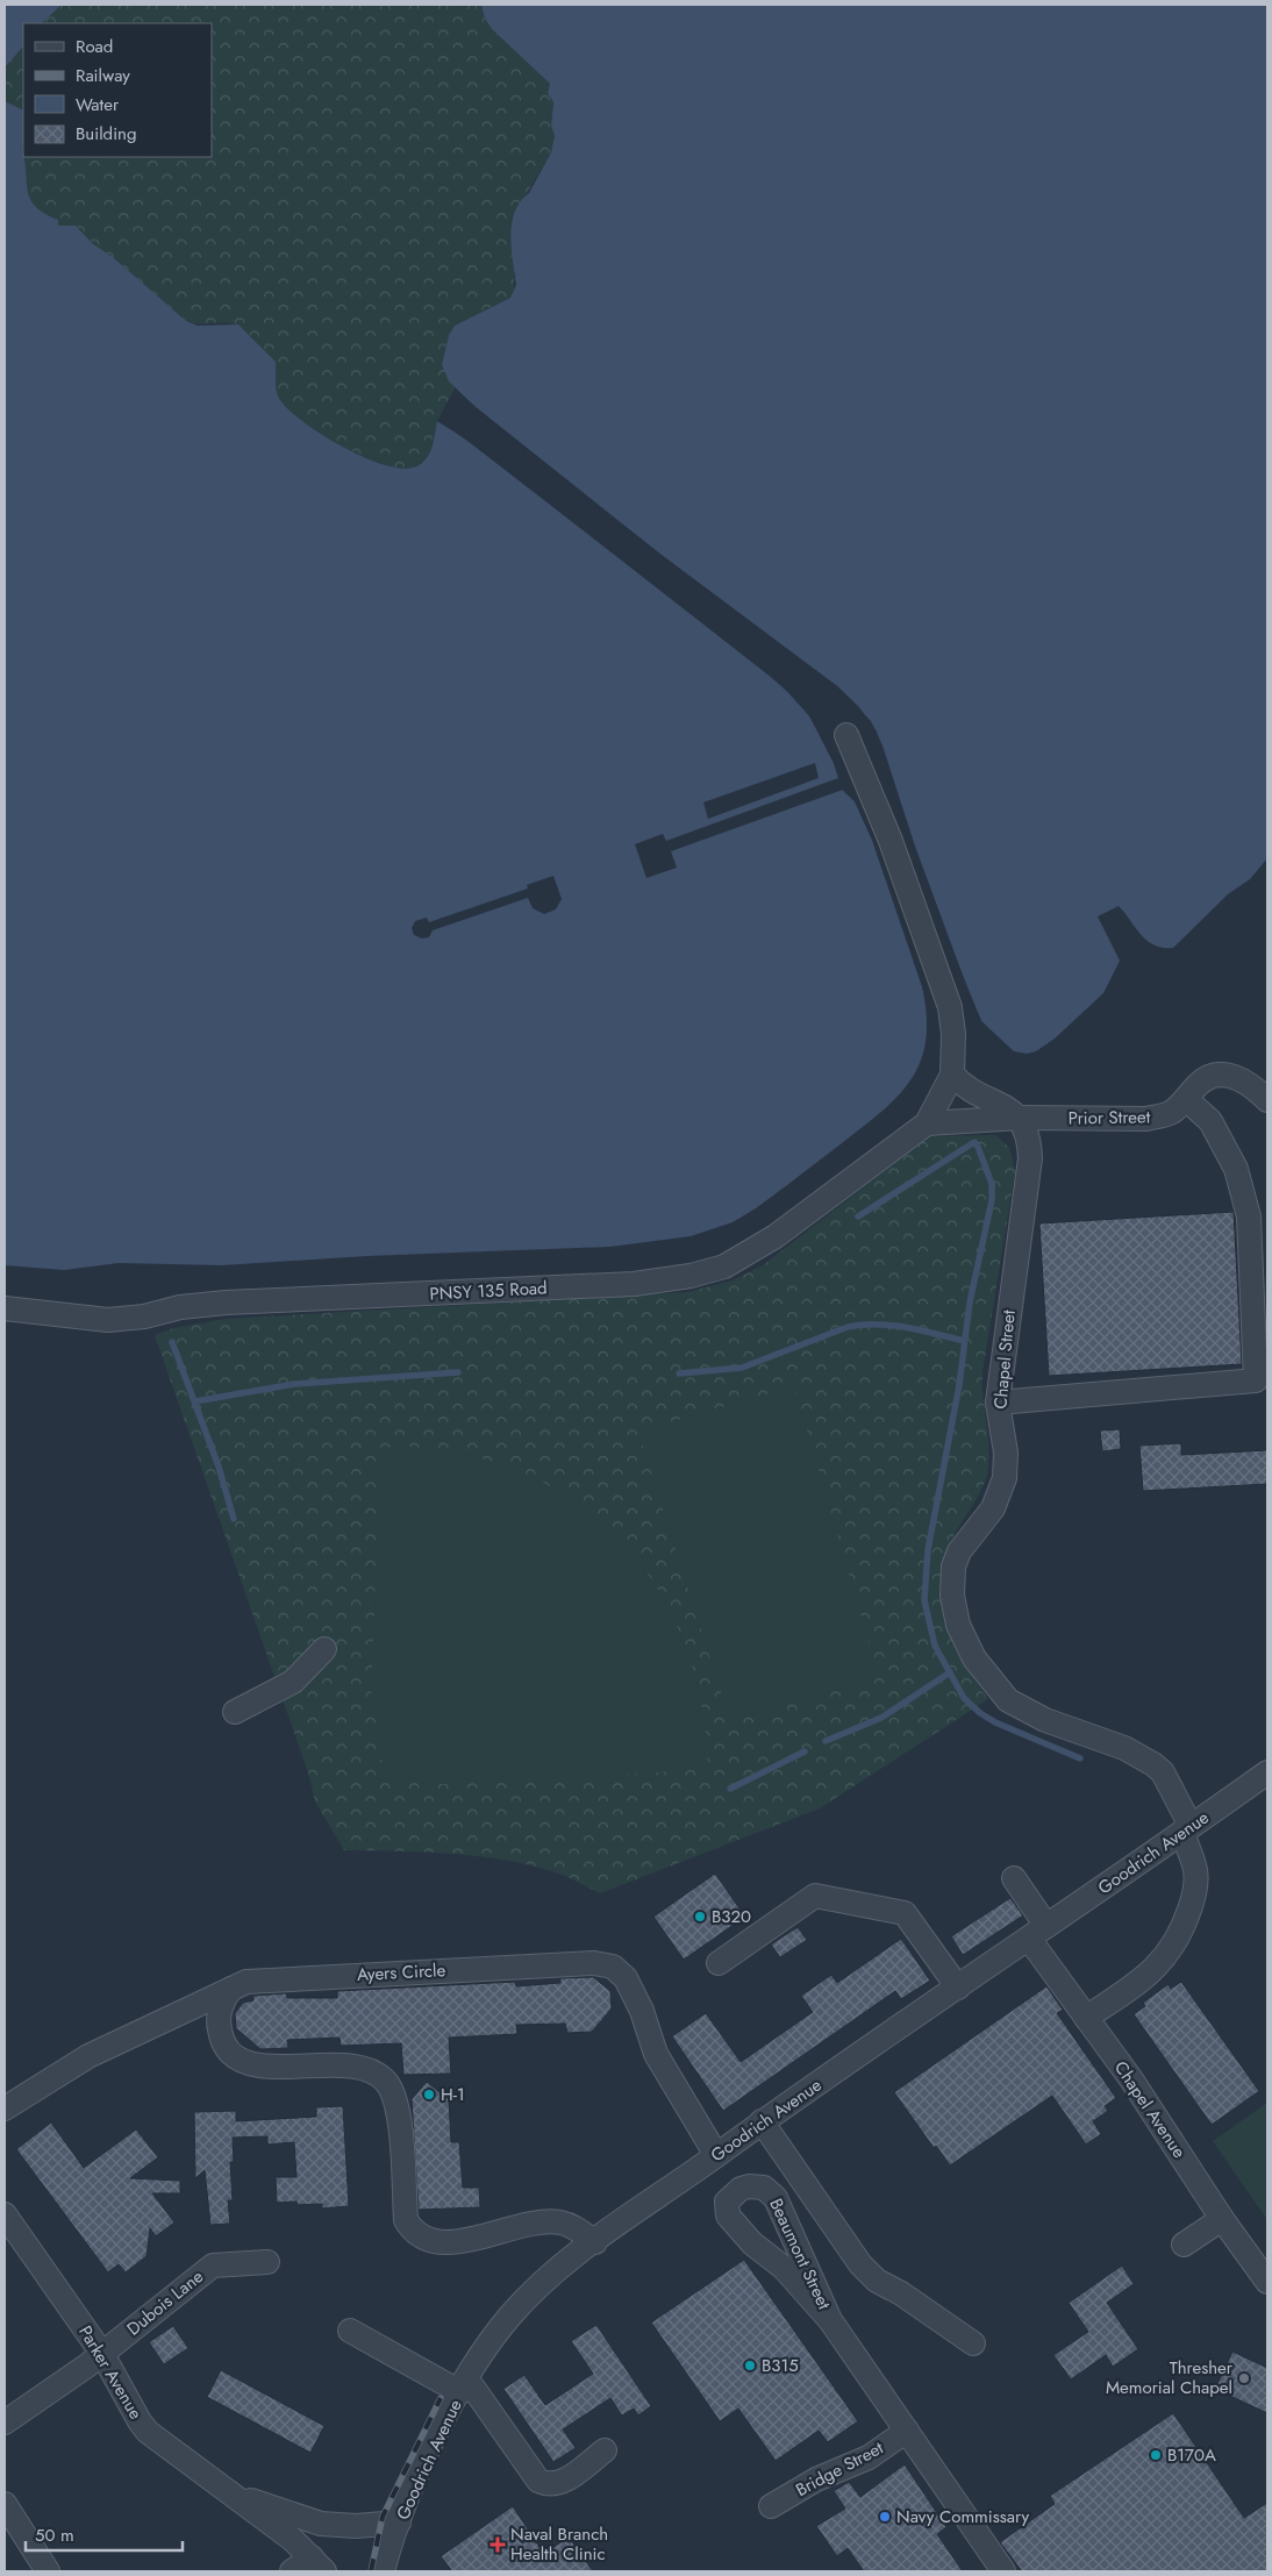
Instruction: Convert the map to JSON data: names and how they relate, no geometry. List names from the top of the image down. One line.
{"streets":{"street":["Prior Street","PNSY 135 Road","Chapel Street","Goodrich Avenue","Ayers Circle","Chapel Avenue","Beaumont Street","Dubois Lane","Parker Avenue","Bridge Street"]},"crossings":[["Prior Street","PNSY 135 Road"],["Prior Street","Chapel Street"],["Chapel Street","Goodrich Avenue"],["Chapel Street","Chapel Avenue"],["Goodrich Avenue","Ayers Circle"],["Goodrich Avenue","Chapel Avenue"],["Beaumont Street","Bridge Street"],["Dubois Lane","Parker Avenue"]],"places":{"other":["B320","H-1","B315","Thresher Memorial Chapel","B170A","Navy Commissary"],"health":["Naval Branch Health Clinic"]},"legend":["Road","Railway","Water","Building"],"scale_bar":"50 m"}
